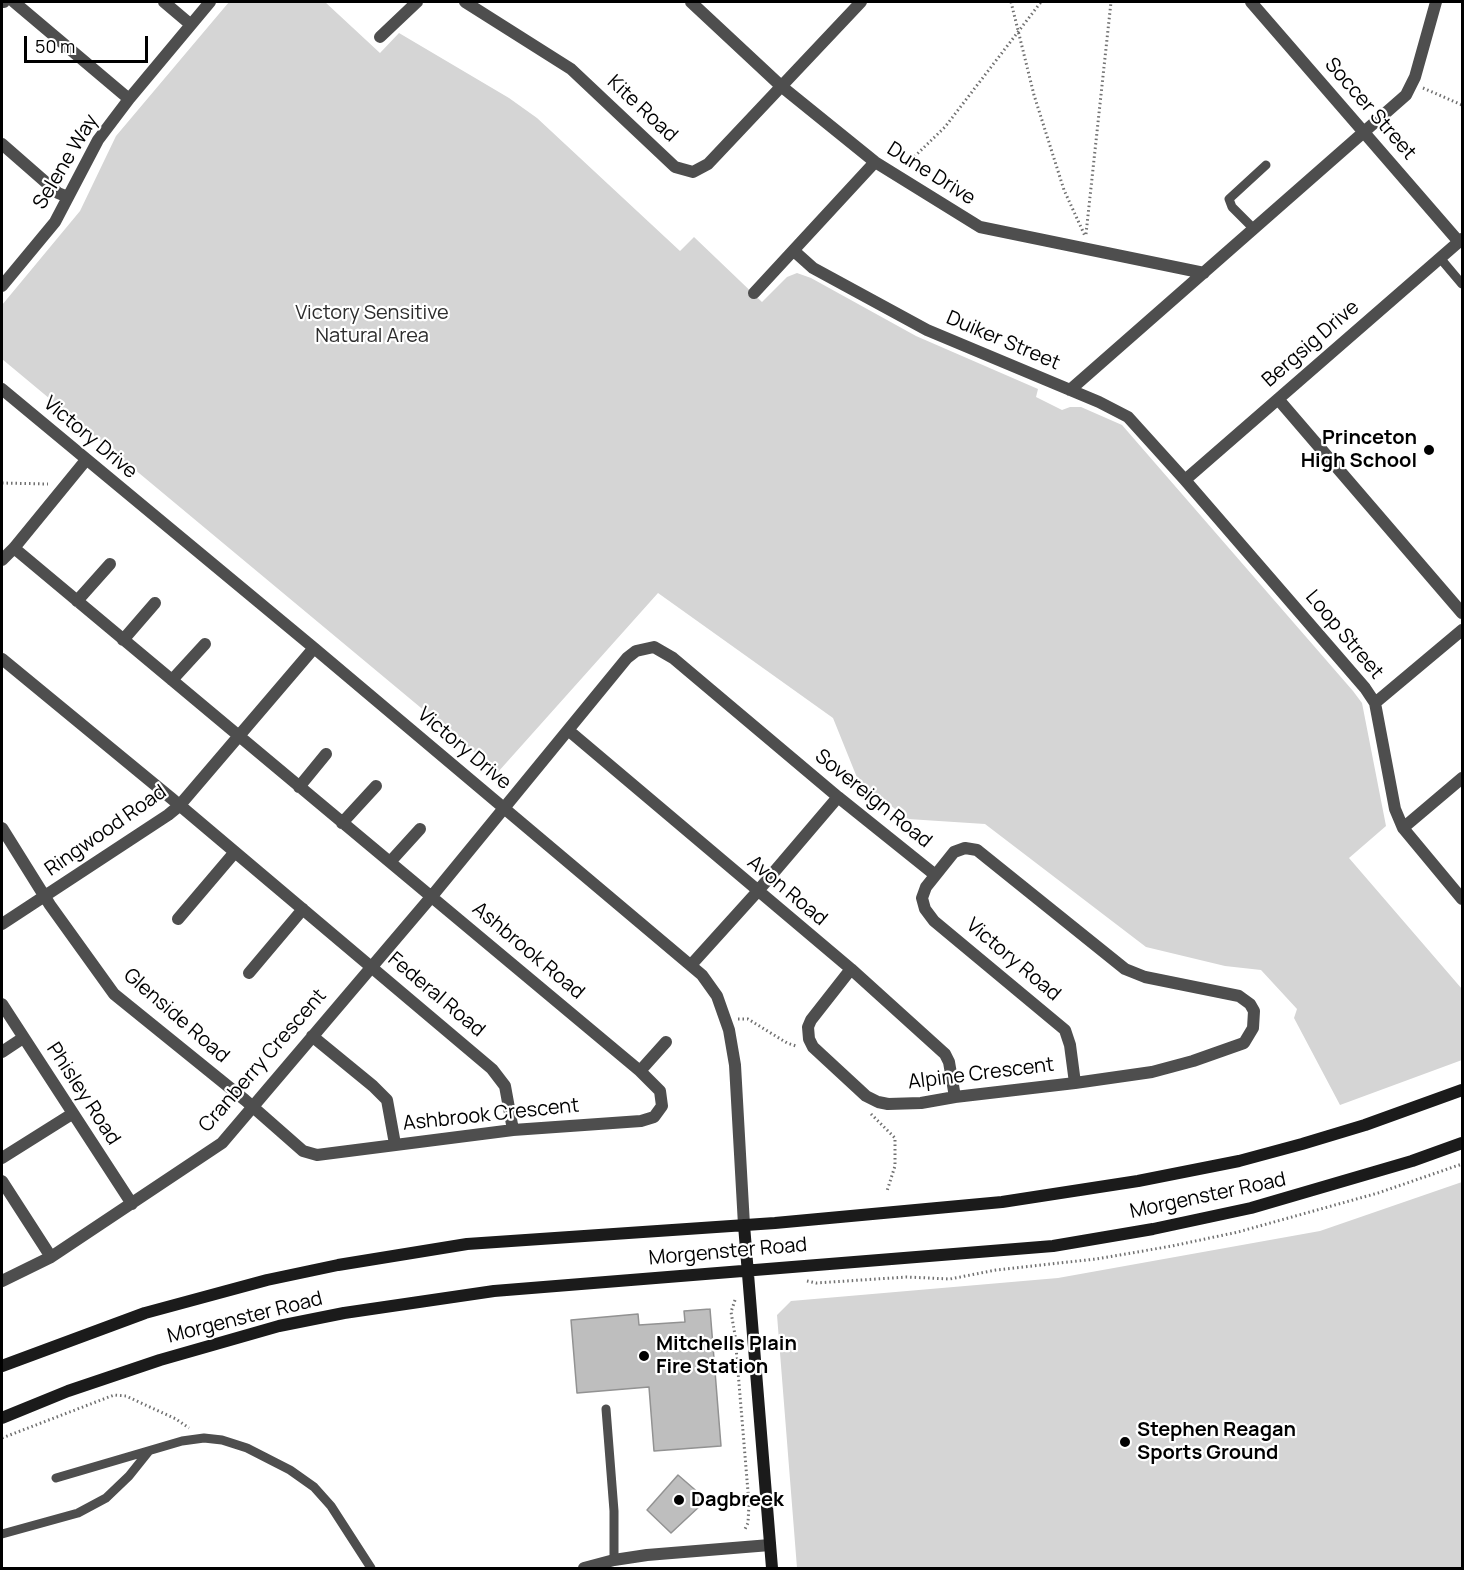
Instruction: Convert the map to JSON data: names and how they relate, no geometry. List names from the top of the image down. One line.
{"streets":{"main road":["Morgenster Road"],"street":["Kite Road","Soccer Street","Selene Way","Dune Drive","Duiker Street","Bergsig Drive","Victory Drive","Loop Street","Sovereign Road","Ringwood Road","Avon Road","Ashbrook Road","Victory Road","Federal Road","Glenside Road","Cranberry Crescent","Alpine Crescent","Phisley Road","Ashbrook Crescent"]},"crossings":[["Kite Road","Dune Drive"],["Soccer Street","Bergsig Drive"],["Duiker Street","Bergsig Drive"],["Duiker Street","Loop Street"],["Bergsig Drive","Loop Street"],["Victory Drive","Ringwood Road"],["Victory Drive","Cranberry Crescent"],["Victory Drive","Morgenster Road"],["Sovereign Road","Victory Road"],["Sovereign Road","Cranberry Crescent"],["Sovereign Road","Alpine Crescent"],["Ringwood Road","Ashbrook Road"],["Ringwood Road","Federal Road"],["Ringwood Road","Glenside Road"],["Avon Road","Cranberry Crescent"],["Avon Road","Alpine Crescent"],["Ashbrook Road","Cranberry Crescent"],["Ashbrook Road","Ashbrook Crescent"],["Victory Road","Alpine Crescent"],["Federal Road","Cranberry Crescent"],["Federal Road","Ashbrook Crescent"],["Glenside Road","Cranberry Crescent"],["Glenside Road","Ashbrook Crescent"],["Cranberry Crescent","Phisley Road"],["Cranberry Crescent","Ashbrook Crescent"]],"parks":["Victory Sensitive Natural Area"],"places":["Princeton High School","Mitchells Plain Fire Station","Stephen Reagan Sports Ground","Dagbreek"],"scale_bar":"50 m"}
